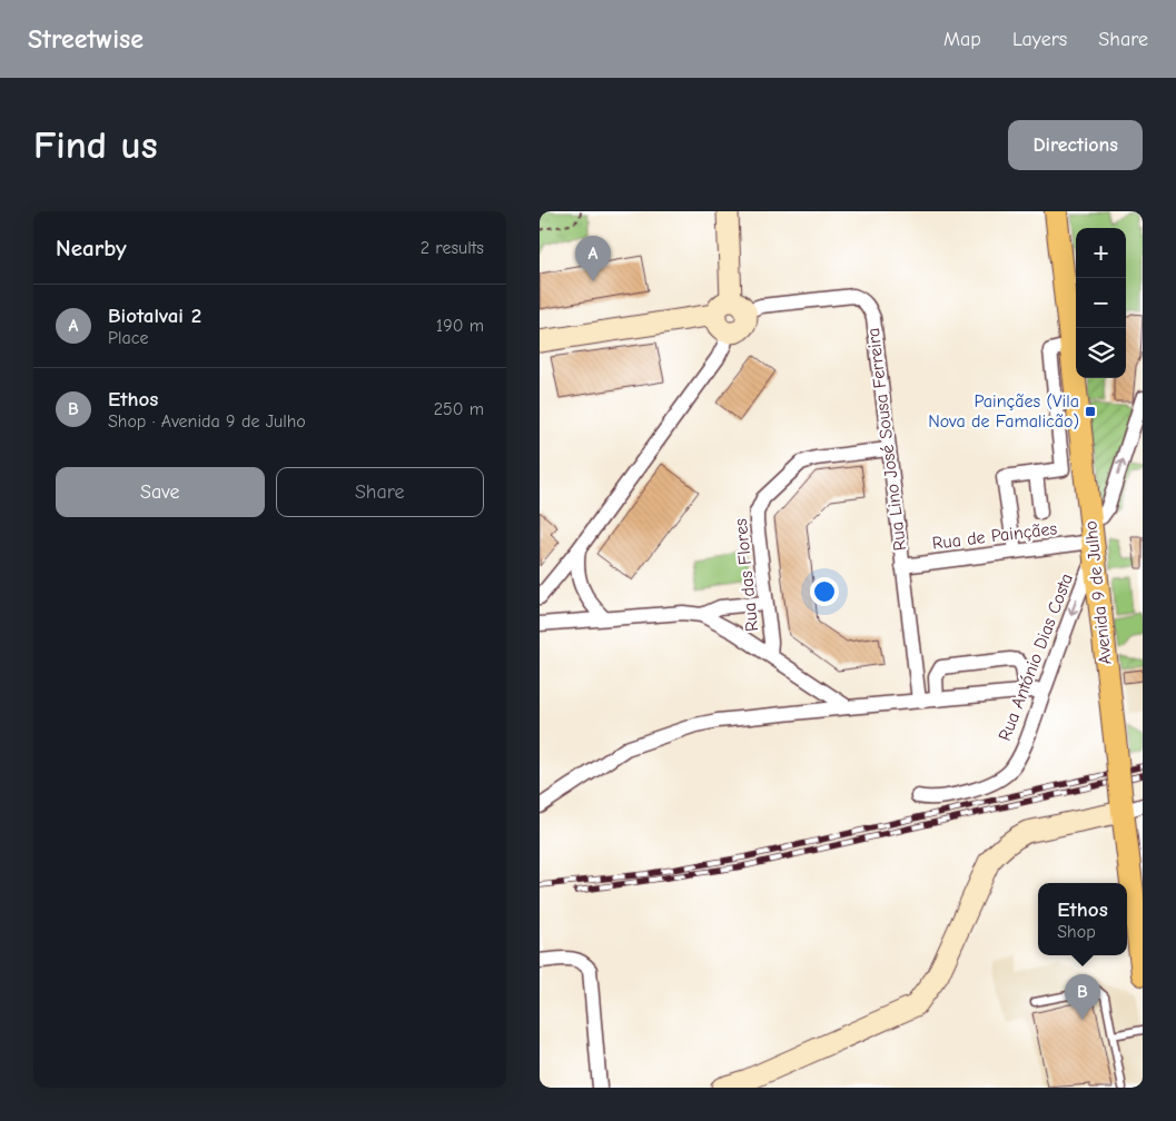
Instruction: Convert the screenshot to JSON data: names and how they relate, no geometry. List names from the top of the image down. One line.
{"streets":{"main road":["Avenida 9 de Julho"],"street":["Rua Lino José Sousa Ferreira","Rua de Painçães","Rua das Flores","Rua António Dias Costa"]},"crossings":[["Rua Lino José Sousa Ferreira","Rua de Painçães"],["Rua Lino José Sousa Ferreira","Rua das Flores"],["Rua de Painçães","Avenida 9 de Julho"],["Rua de Painçães","Rua António Dias Costa"],["Avenida 9 de Julho","Rua António Dias Costa"]],"one_way":["Rua António Dias Costa"],"places":{"transit":["Painçães (Vila Nova de Famalicão)"]},"page":{"header":"Streetwise","nav":["Map","Layers","Share"],"buttons":["Directions",["Save","Share"]],"title":"Find us","heading":["Nearby","2 results"],"map_buttons":["+","−"],"pins":["A","B"],"list":[{"mark":"A","name":"Biotalvai 2","note":"Place","value":"190 m"},{"mark":"B","name":"Ethos","note":"Shop · Avenida 9 de Julho","value":"250 m"}],"popup":["Ethos","Shop"]}}
